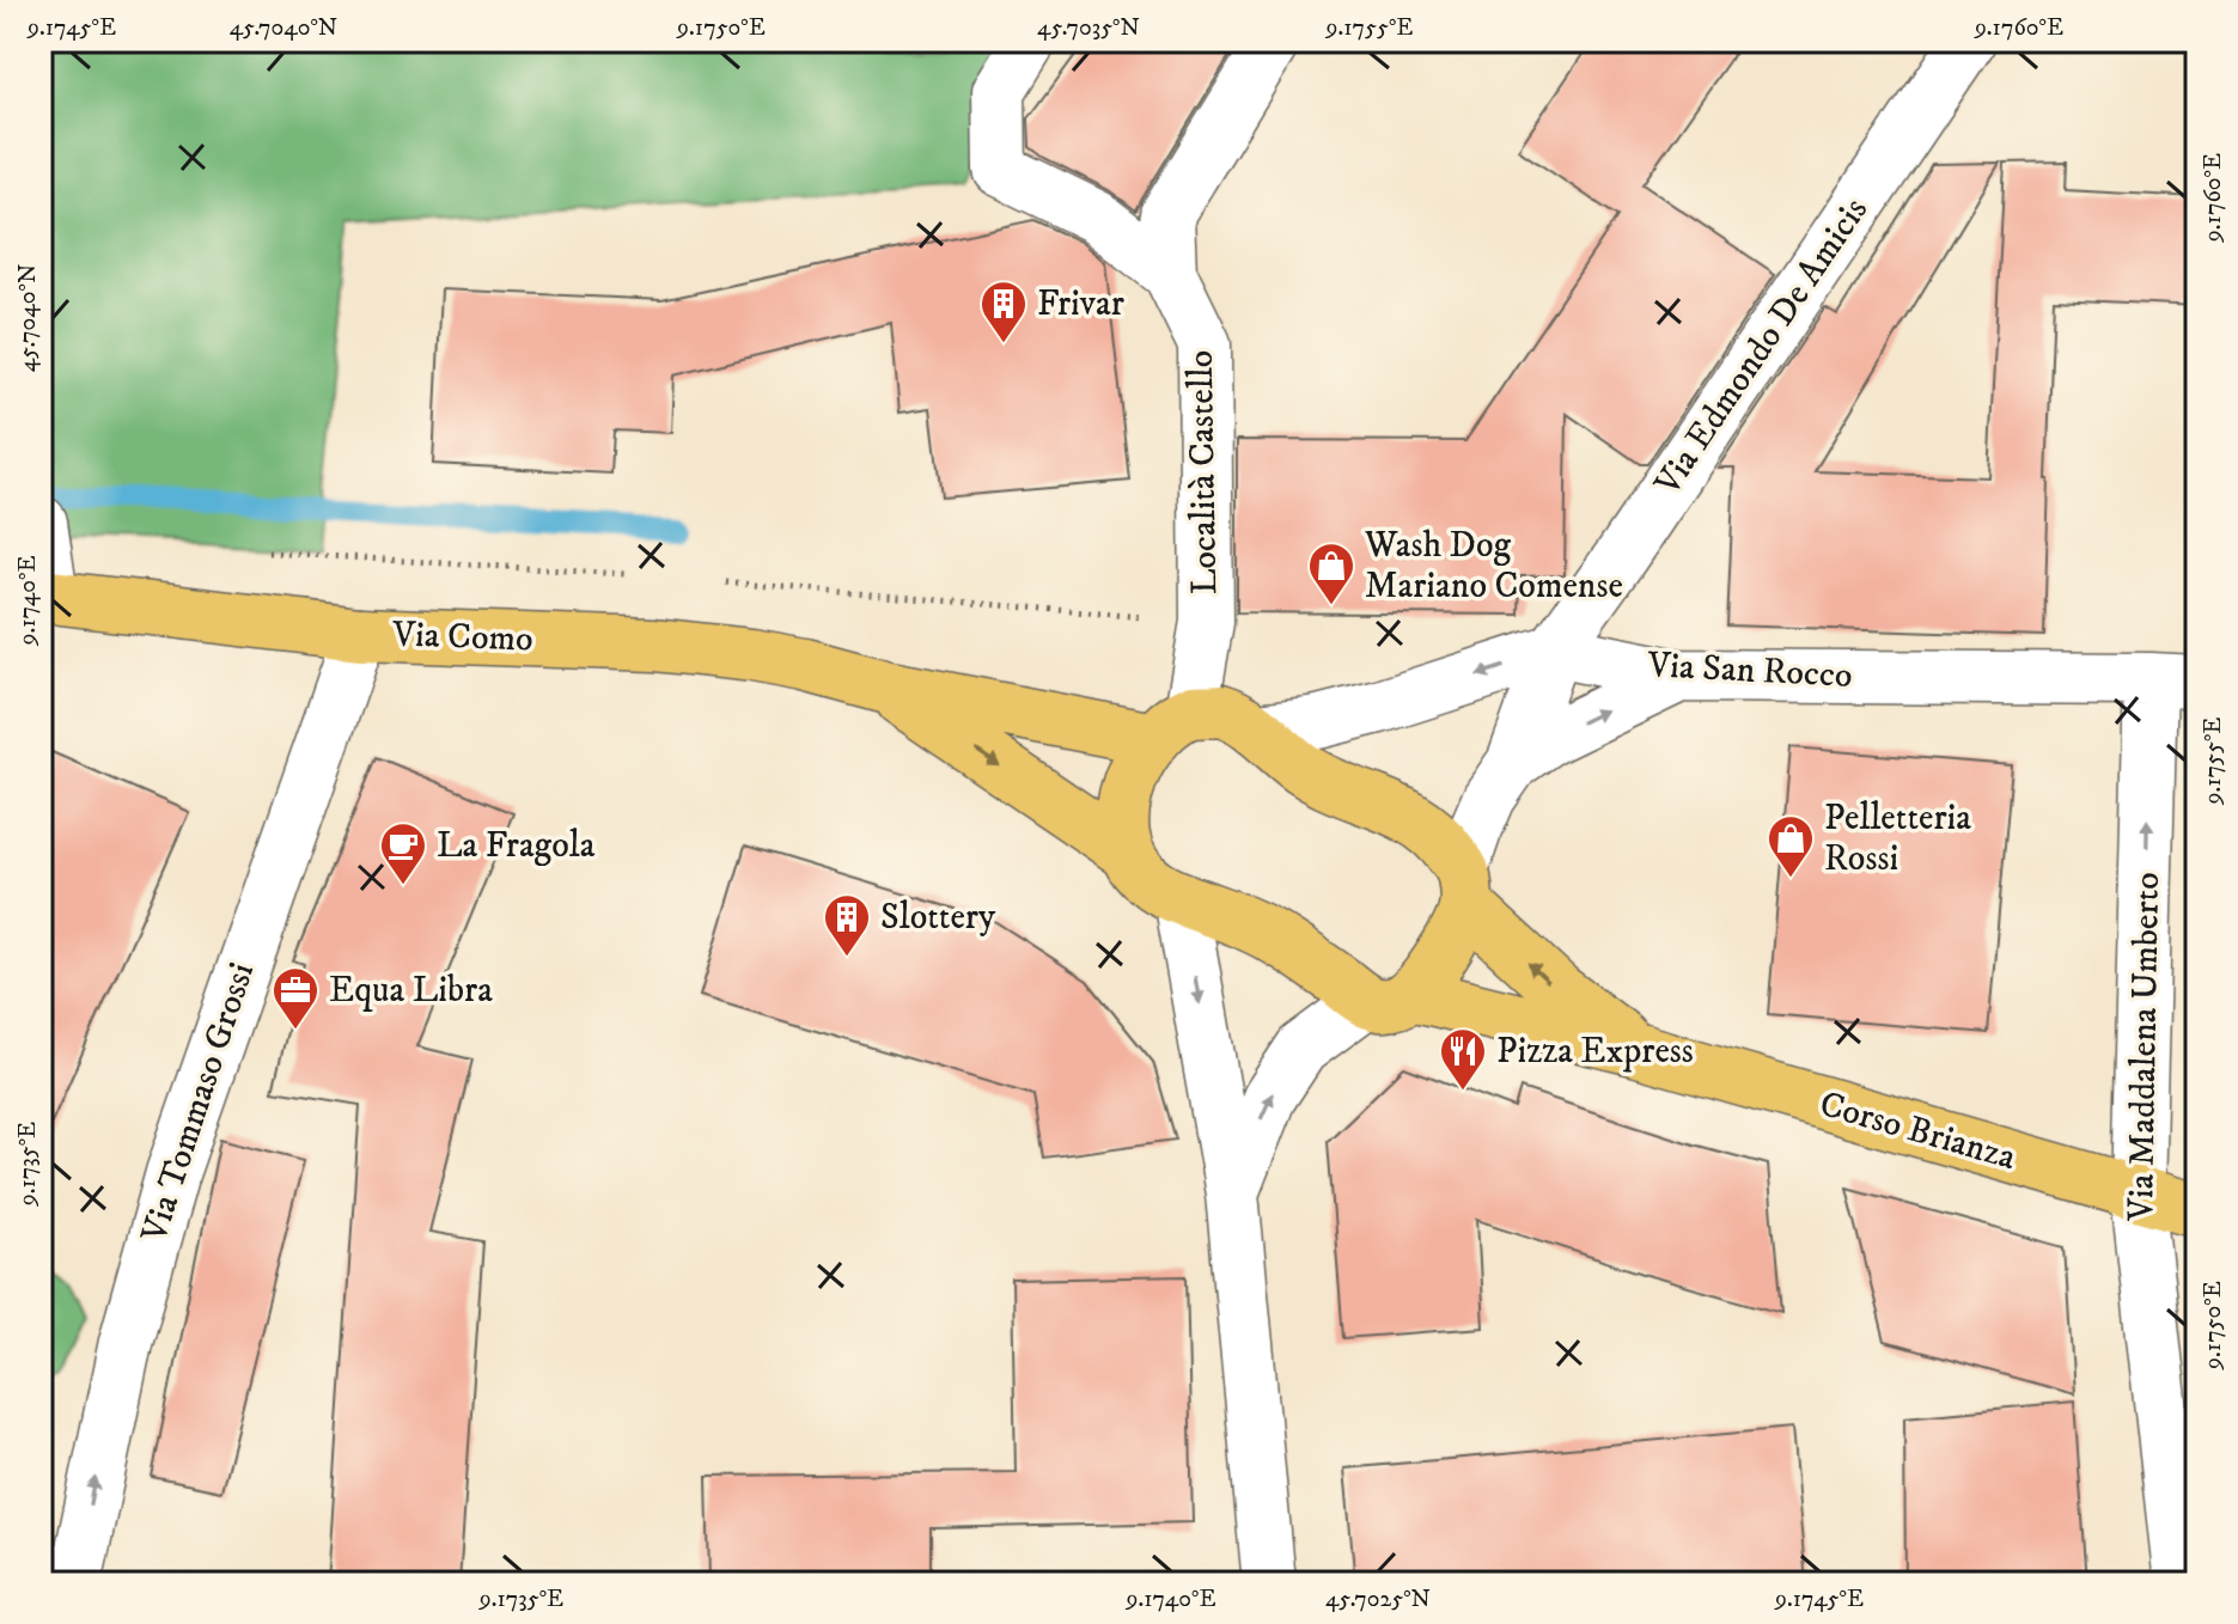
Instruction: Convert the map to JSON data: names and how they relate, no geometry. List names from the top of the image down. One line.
{"streets":{"main road":["Via Como","Corso Brianza"],"street":["Via Edmondo De Amicis","Località Castello","Via San Rocco","Via Maddalena Umberto","Via Tommaso Grossi"]},"crossings":[["Via Edmondo De Amicis","Via San Rocco"],["Località Castello","Via Como"],["Via Como","Via San Rocco"],["Via Como","Via Tommaso Grossi"],["Via Como","Corso Brianza"],["Via San Rocco","Via Maddalena Umberto"],["Via San Rocco","Corso Brianza"],["Via Maddalena Umberto","Corso Brianza"]],"one_way":["Via Maddalena Umberto","Via Tommaso Grossi"],"places":{"building":["Frivar","Slottery"],"shop":["Wash Dog Mariano Comense","Pelletteria Rossi"],"cafe":["La Fragola"],"office":["Equa Libra"],"restaurant":["Pizza Express"]},"coordinates":["9.1745°E","45.7040°N","9.1750°E","45.7035°N","9.1755°E","9.1760°E","9.1740°E","9.1735°E","45.7025°N"]}
